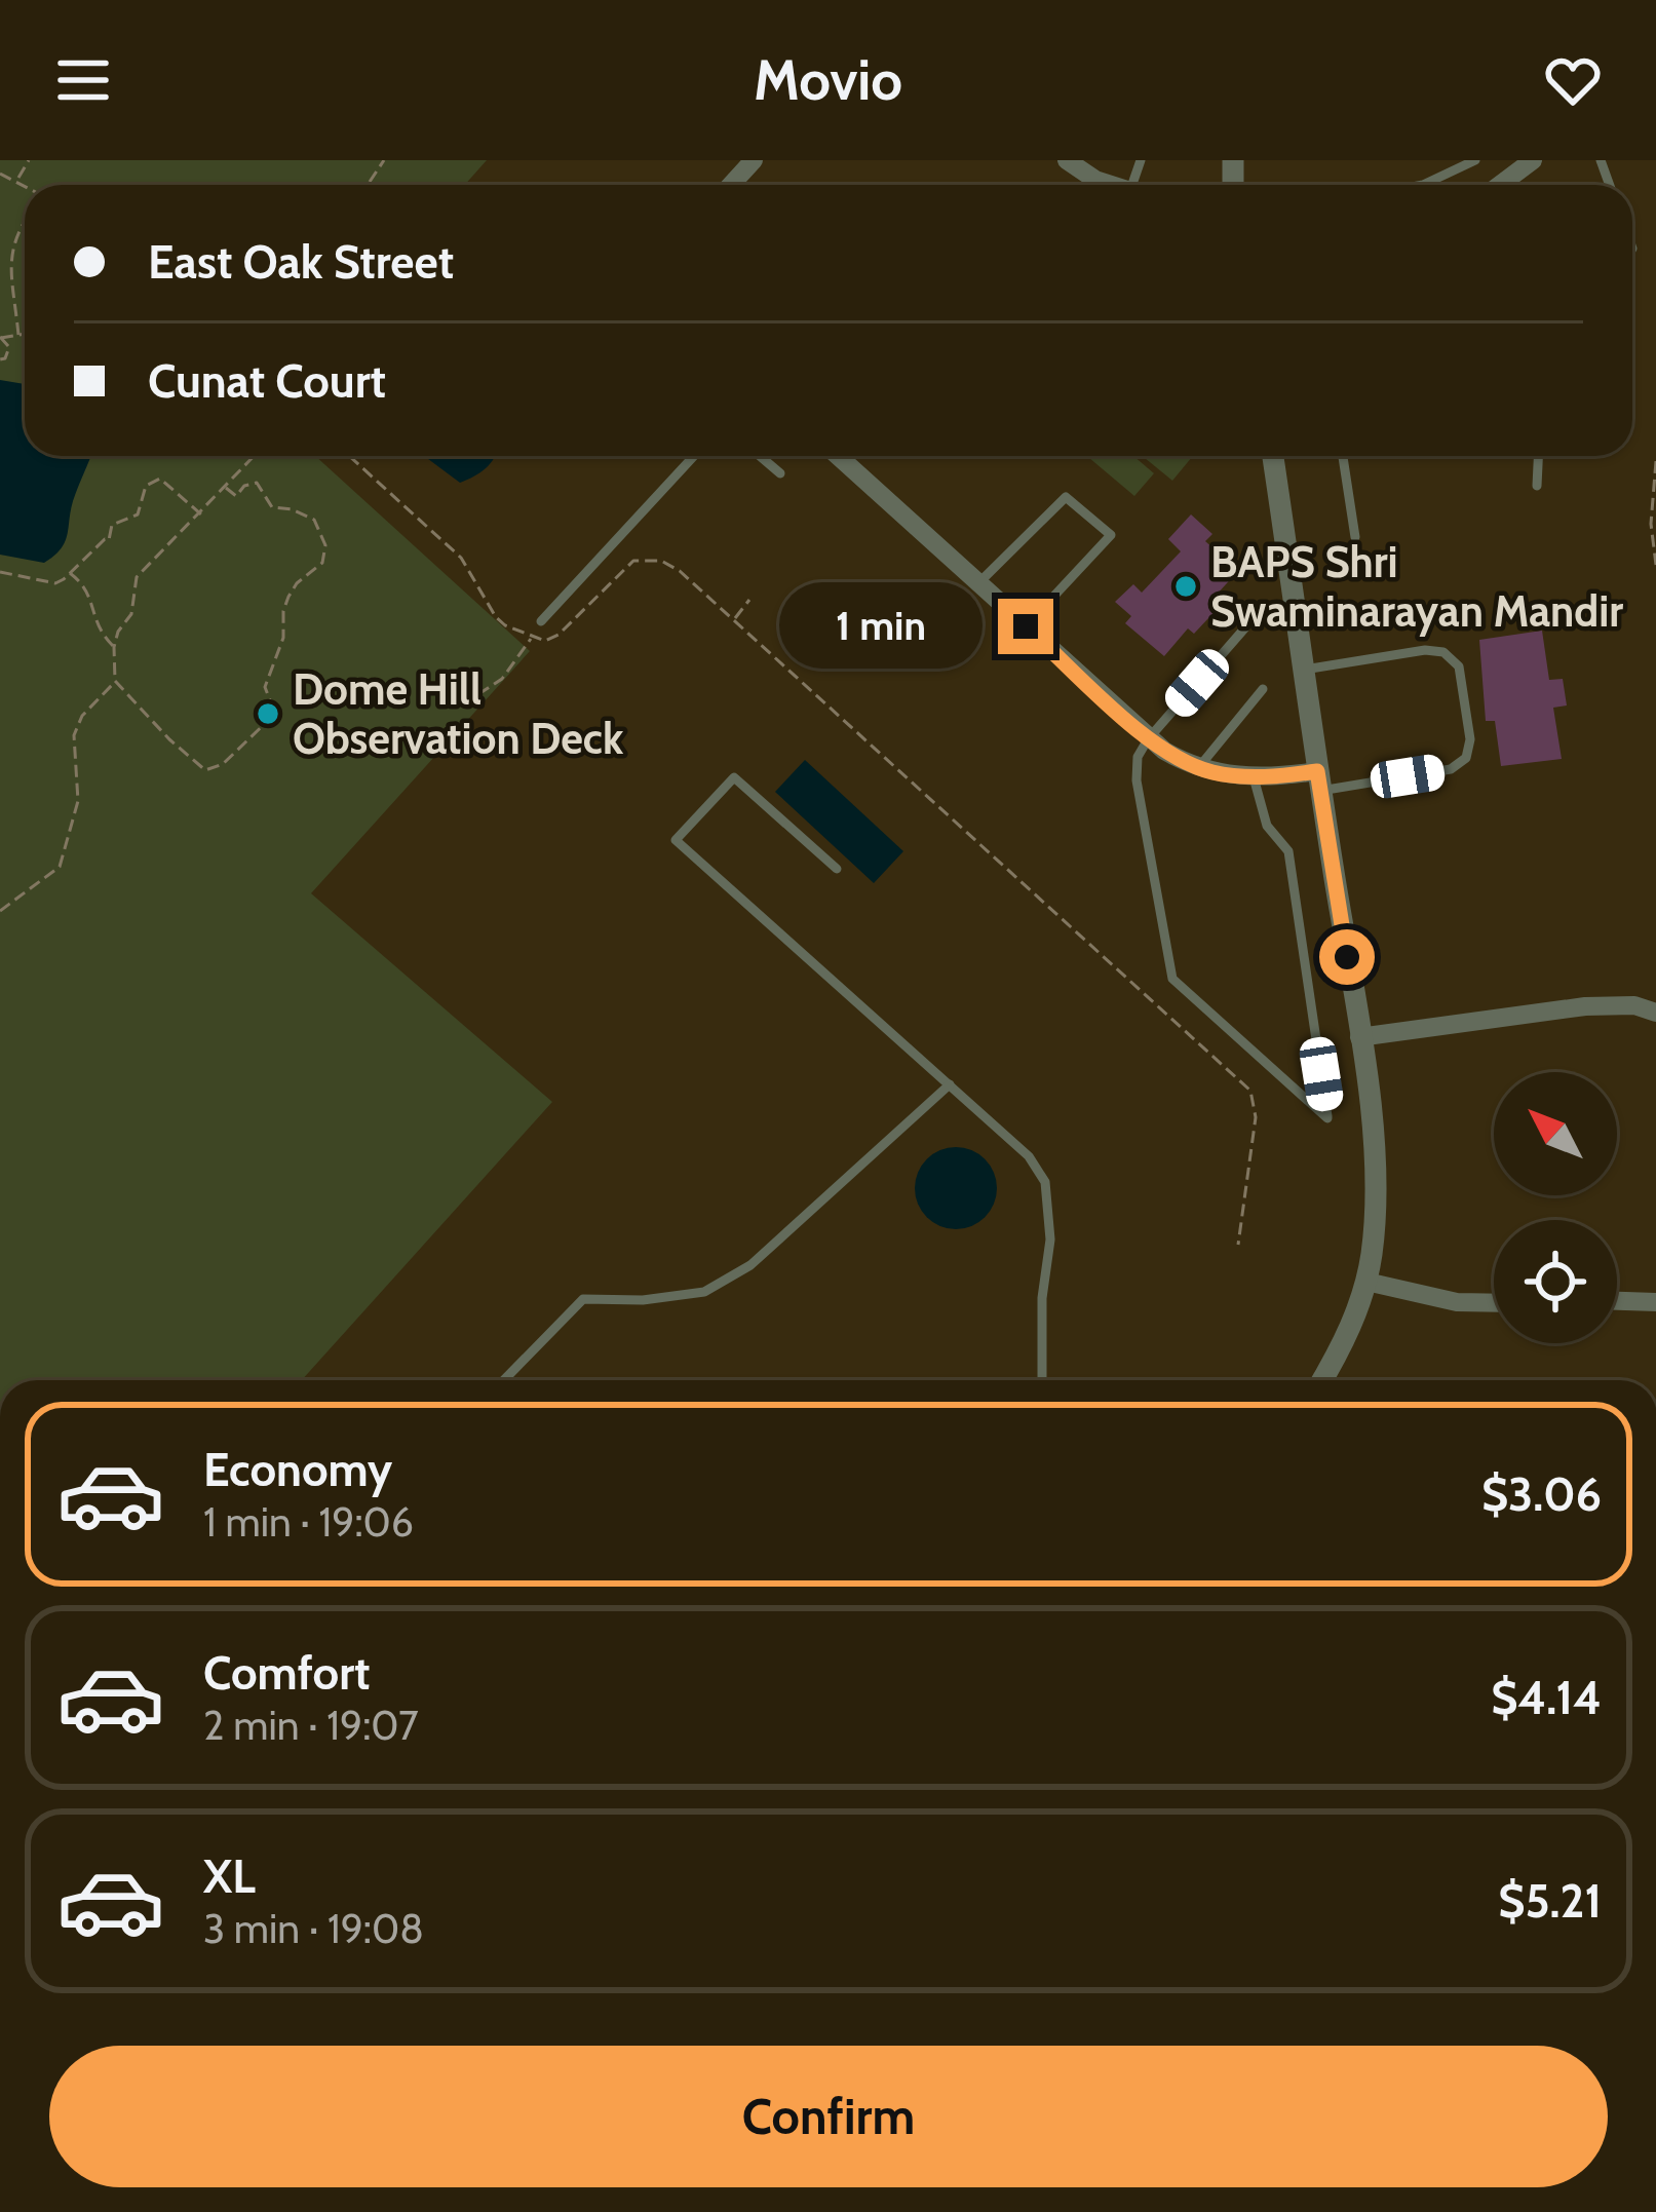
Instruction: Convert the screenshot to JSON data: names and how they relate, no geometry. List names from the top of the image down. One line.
{"places":["BAPS Shri Swaminarayan Mandir","Dome Hill Observation Deck"],"north":"top left","page":{"header":"Movio","banner":["East Oak Street","Cunat Court"],"bubble":"1 min","list":[{"name":"Economy","note":"1 min · 19:06","value":"$3.06"},{"name":"Comfort","note":"2 min · 19:07","value":"$4.14"},{"name":"XL","note":"3 min · 19:08","value":"$5.21"}],"buttons":"Confirm"}}
